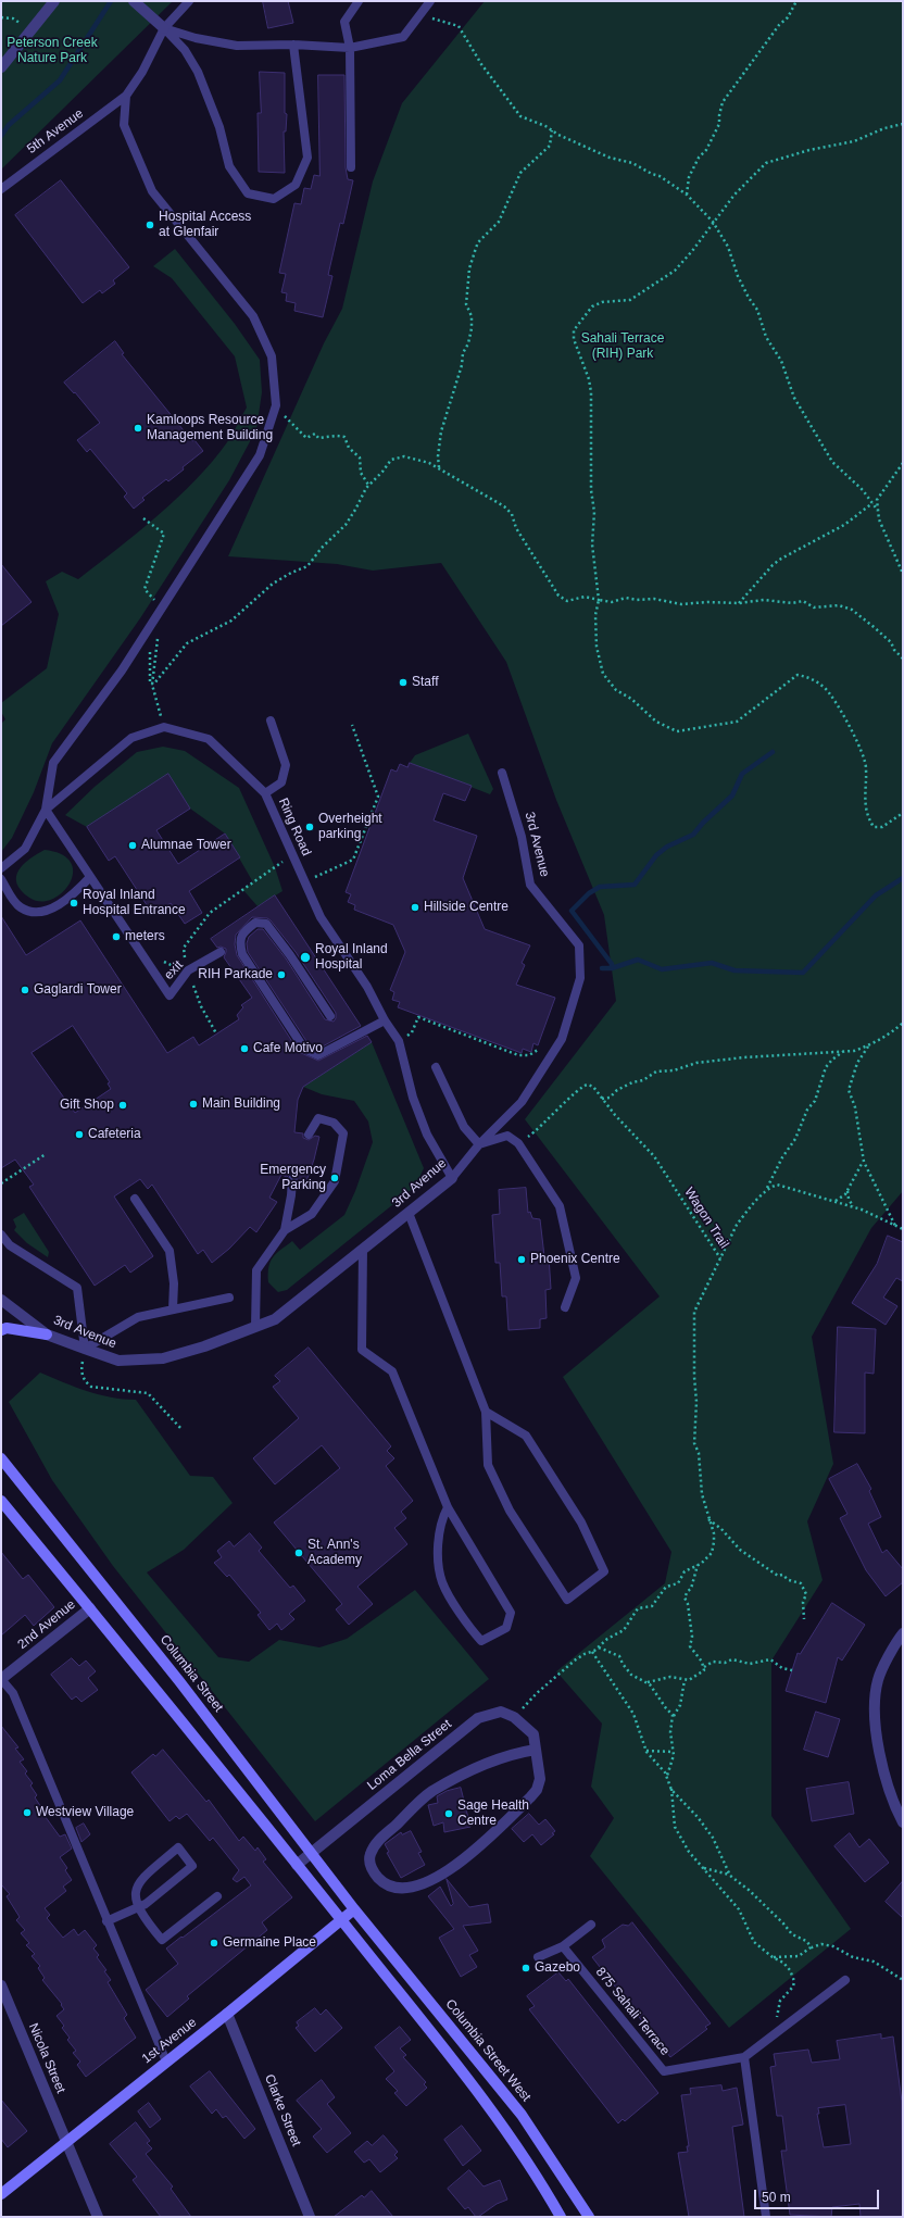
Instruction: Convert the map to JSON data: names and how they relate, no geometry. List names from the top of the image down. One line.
{"streets":{"main road":["Columbia Street","1st Avenue","Columbia Street West"],"street":["3rd Avenue","2nd Avenue","Loma Bella Street","Nicola Street","Clarke Street"],"lane":["5th Avenue","Ring Road","exit","875 Sahali Terrace"],"path":["Wagon Trail"]},"crossings":[["Ring Road","3rd Avenue"],["Columbia Street","Loma Bella Street"],["Columbia Street","1st Avenue"],["Columbia Street","Columbia Street West"],["1st Avenue","Columbia Street West"],["1st Avenue","Nicola Street"],["1st Avenue","Clarke Street"]],"parks":["Peterson Creek Nature Park","Sahali Terrace (RIH) Park"],"places":["Hospital Access at Glenfair","Kamloops Resource Management Building","Staff","Overheight parking","Alumnae Tower","Royal Inland Hospital Entrance","Hillside Centre","meters","Royal Inland Hospital","RIH Parkade","Gaglardi Tower","Cafe Motivo","Main Building","Gift Shop","Cafeteria","Emergency Parking","Phoenix Centre","St. Ann's Academy","Westview Village","Sage Health Centre","Germaine Place","Gazebo"],"scale_bar":"50 m"}
